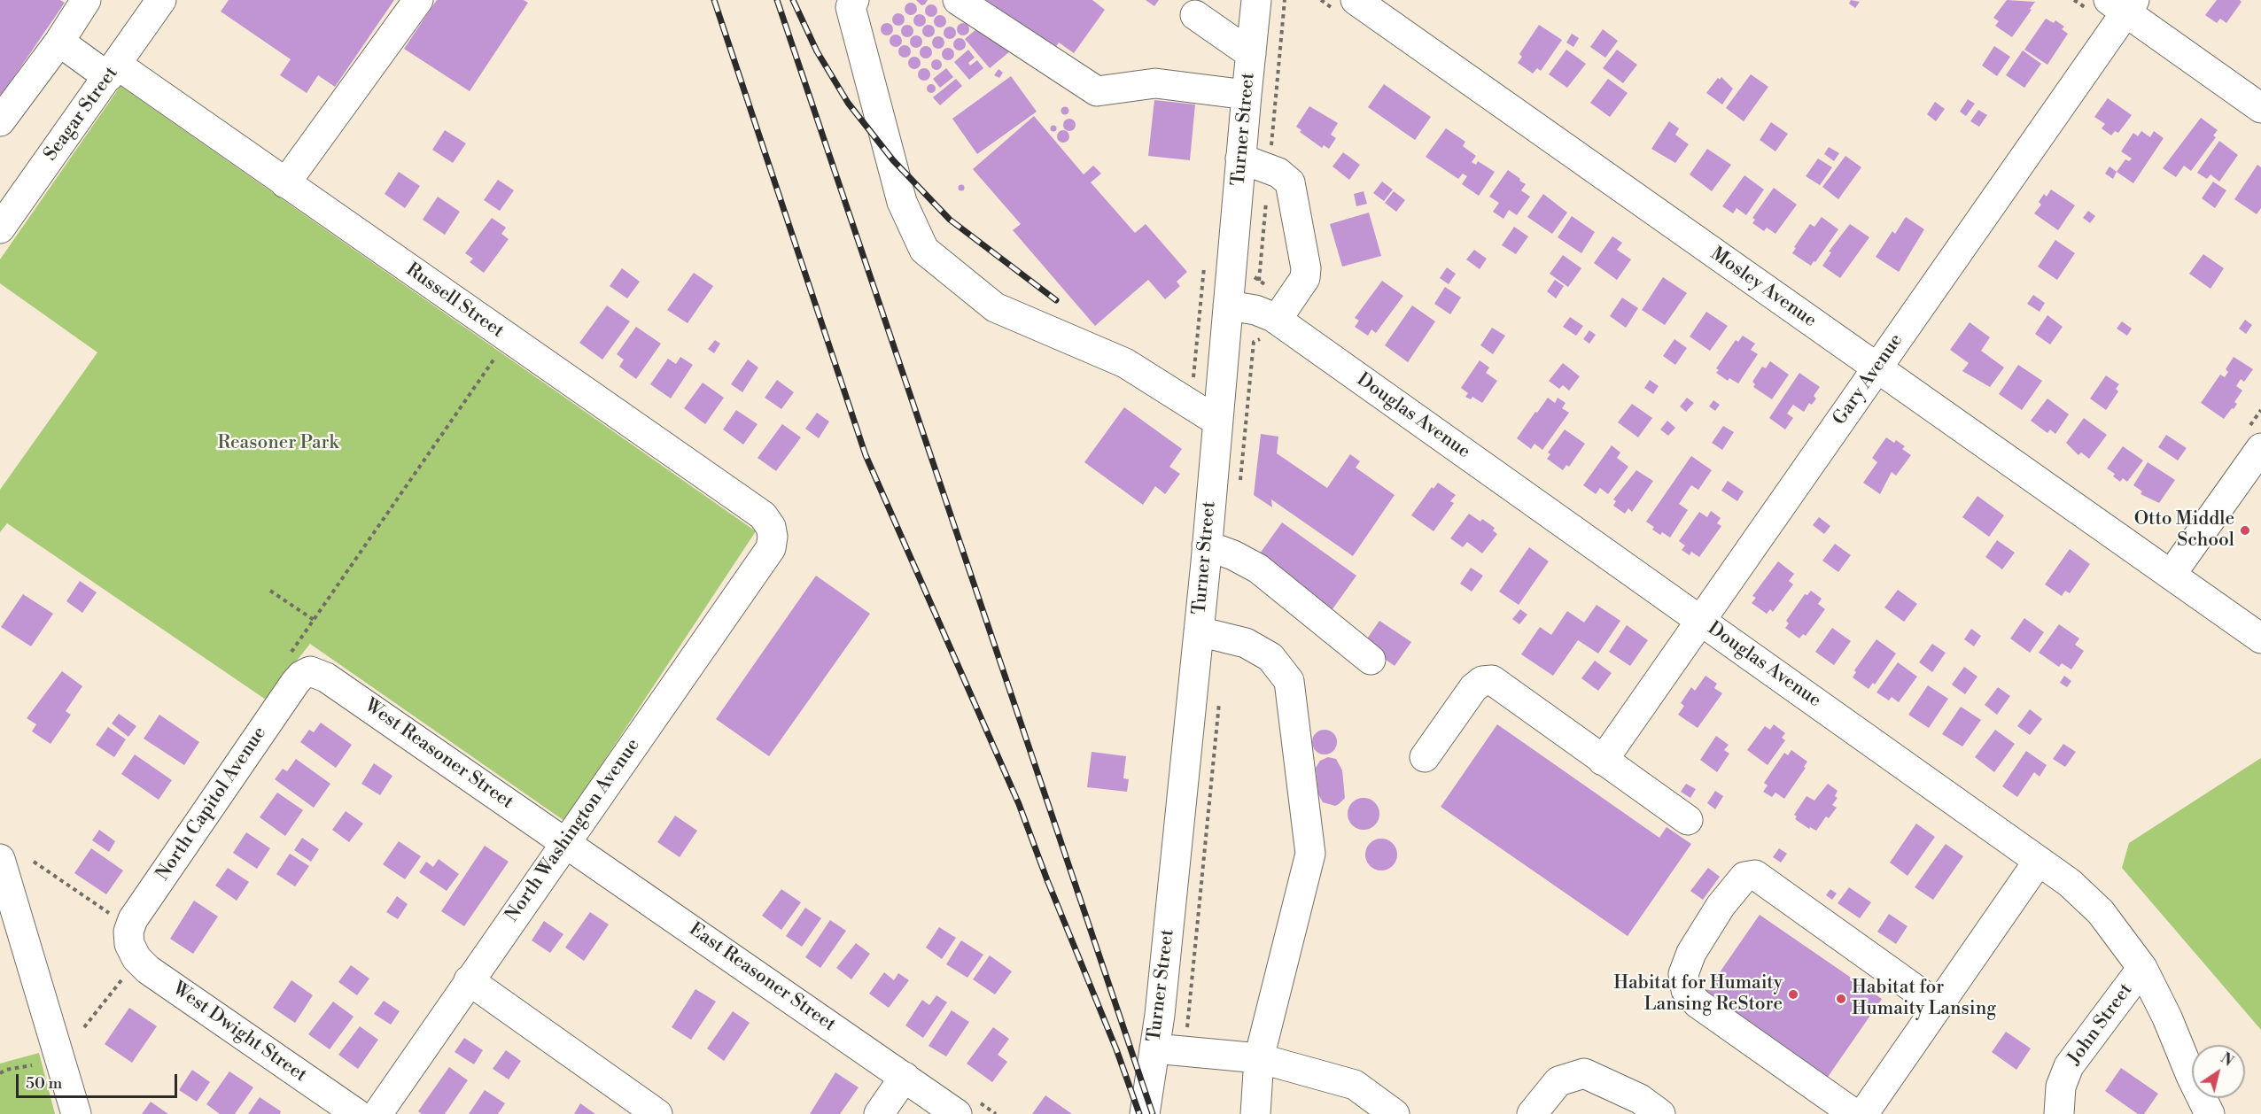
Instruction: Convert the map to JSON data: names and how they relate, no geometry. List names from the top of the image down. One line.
{"streets":{"street":["Seagar Street","Turner Street","Mosley Avenue","Russell Street","Gary Avenue","Douglas Avenue","West Reasoner Street","North Capitol Avenue","North Washington Avenue","East Reasoner Street","John Street","West Dwight Street"]},"crossings":[["Seagar Street","Russell Street"],["Turner Street","Douglas Avenue"],["Mosley Avenue","Gary Avenue"],["Russell Street","North Washington Avenue"],["Gary Avenue","Douglas Avenue"],["Douglas Avenue","John Street"],["West Reasoner Street","North Capitol Avenue"],["West Reasoner Street","North Washington Avenue"],["West Reasoner Street","East Reasoner Street"],["North Capitol Avenue","West Dwight Street"],["North Washington Avenue","East Reasoner Street"]],"parks":["Reasoner Park"],"places":["Otto Middle School","Habitat for Humaity Lansing ReStore","Habitat for Humaity Lansing"],"scale_bar":"50 m","north":"top right"}
